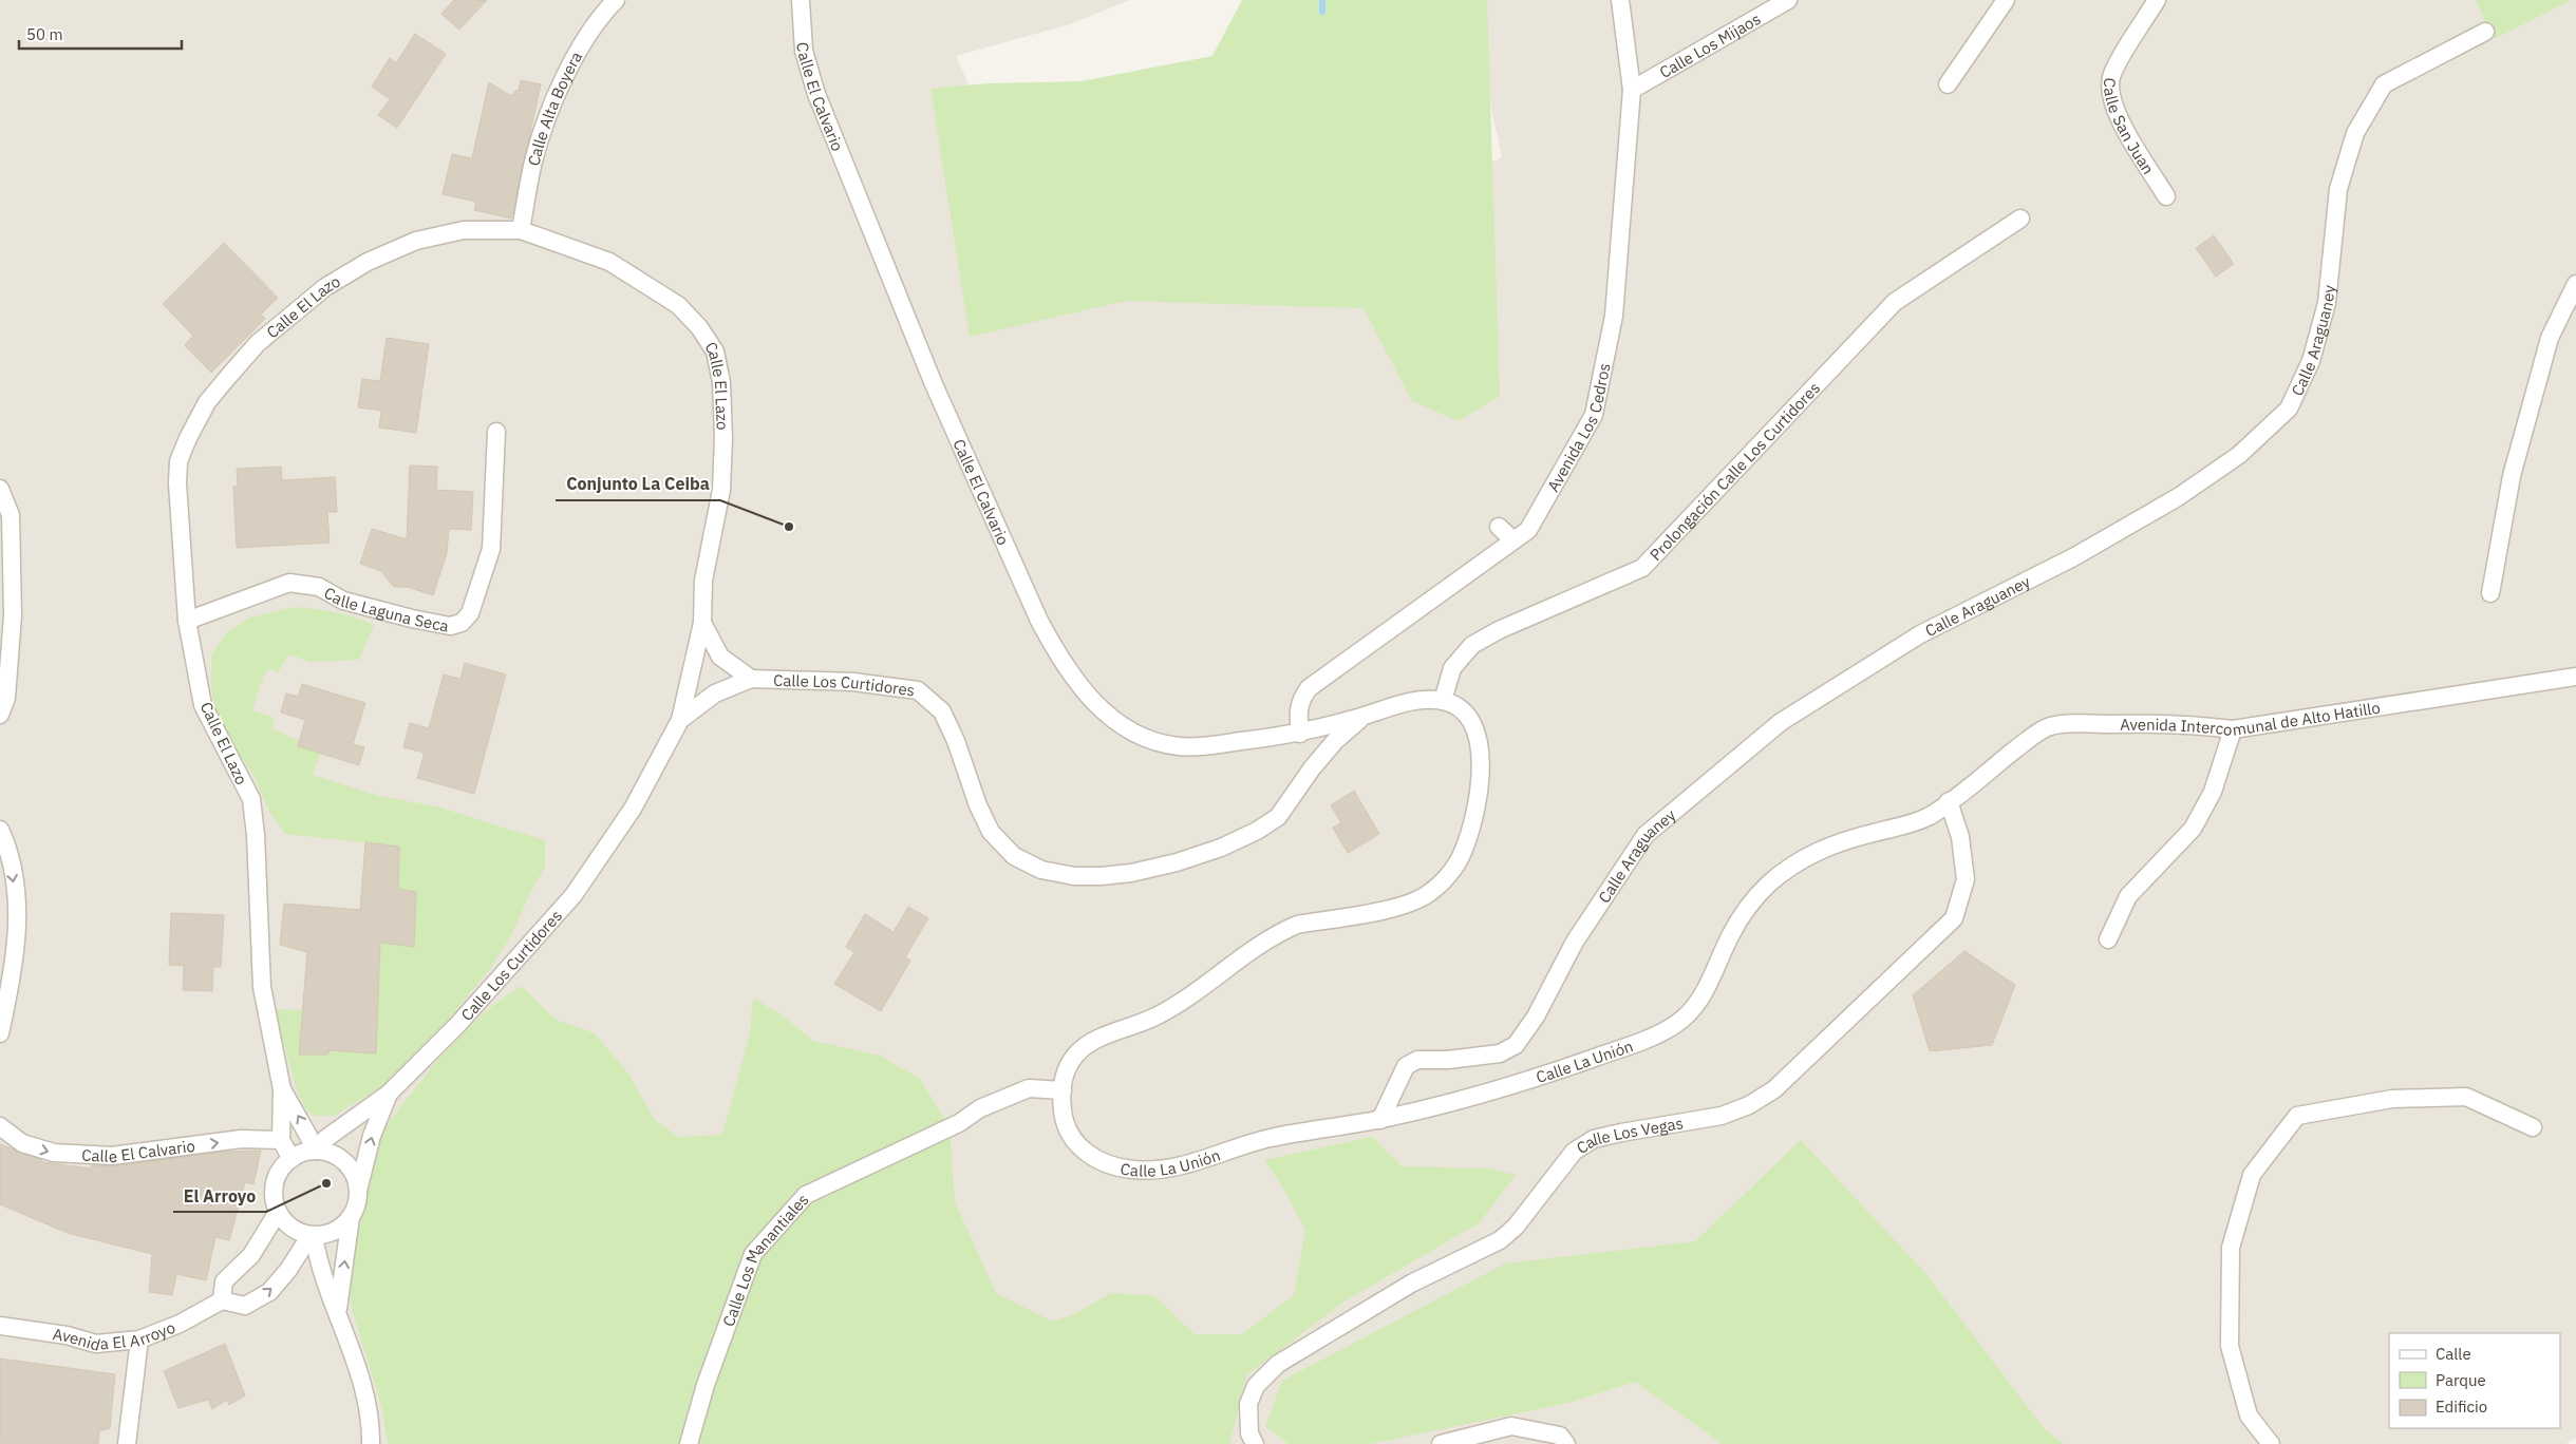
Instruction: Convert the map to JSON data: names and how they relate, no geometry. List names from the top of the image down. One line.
{"streets":{"street":["Calle Los Mijaos","Calle El Calvario","Calle Alta Boyera","Calle San Juan","Calle El Lazo","Calle Araguaney","Avenida Los Cedros","Prolongación Calle Los Curtidores","Calle Laguna Seca","Calle Los Curtidores","Avenida Intercomunal de Alto Hatillo","Calle La Unión","Calle Los Vegas","Calle Los Manantiales","Avenida El Arroyo"]},"crossings":[["Calle Los Mijaos","Avenida Los Cedros"],["Calle El Calvario","Calle El Lazo"],["Calle El Calvario","Avenida Los Cedros"],["Calle El Calvario","Calle Los Curtidores"],["Calle Alta Boyera","Calle El Lazo"],["Calle El Lazo","Calle Laguna Seca"],["Calle El Lazo","Calle Los Curtidores"],["Calle Araguaney","Calle La Unión"],["Prolongación Calle Los Curtidores","Calle La Unión"],["Avenida Intercomunal de Alto Hatillo","Calle La Unión"],["Avenida Intercomunal de Alto Hatillo","Calle Los Vegas"],["Calle La Unión","Calle Los Vegas"],["Calle La Unión","Calle Los Manantiales"]],"places":["Conjunto La Ceiba","El Arroyo"],"legend":["Calle","Parque","Edificio"],"scale_bar":"50 m"}
